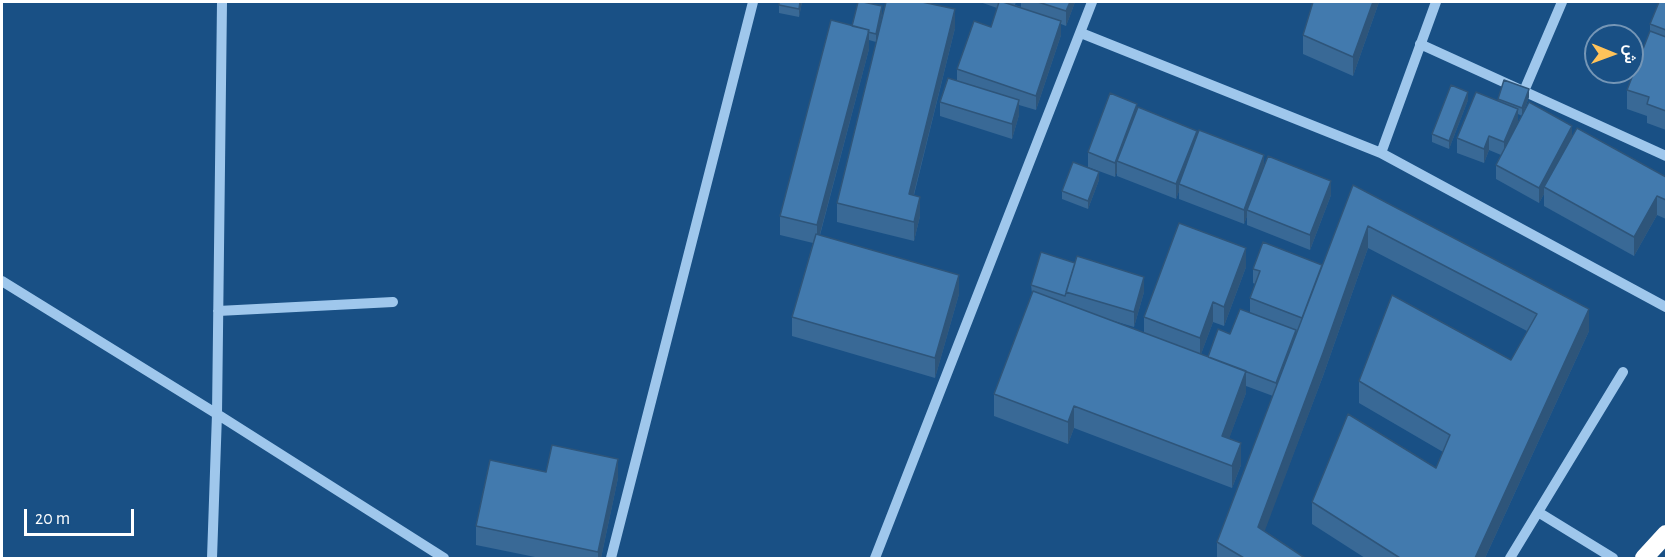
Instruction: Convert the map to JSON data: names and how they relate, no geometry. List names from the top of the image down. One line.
{"scale_bar":"20 m","north":"right"}
